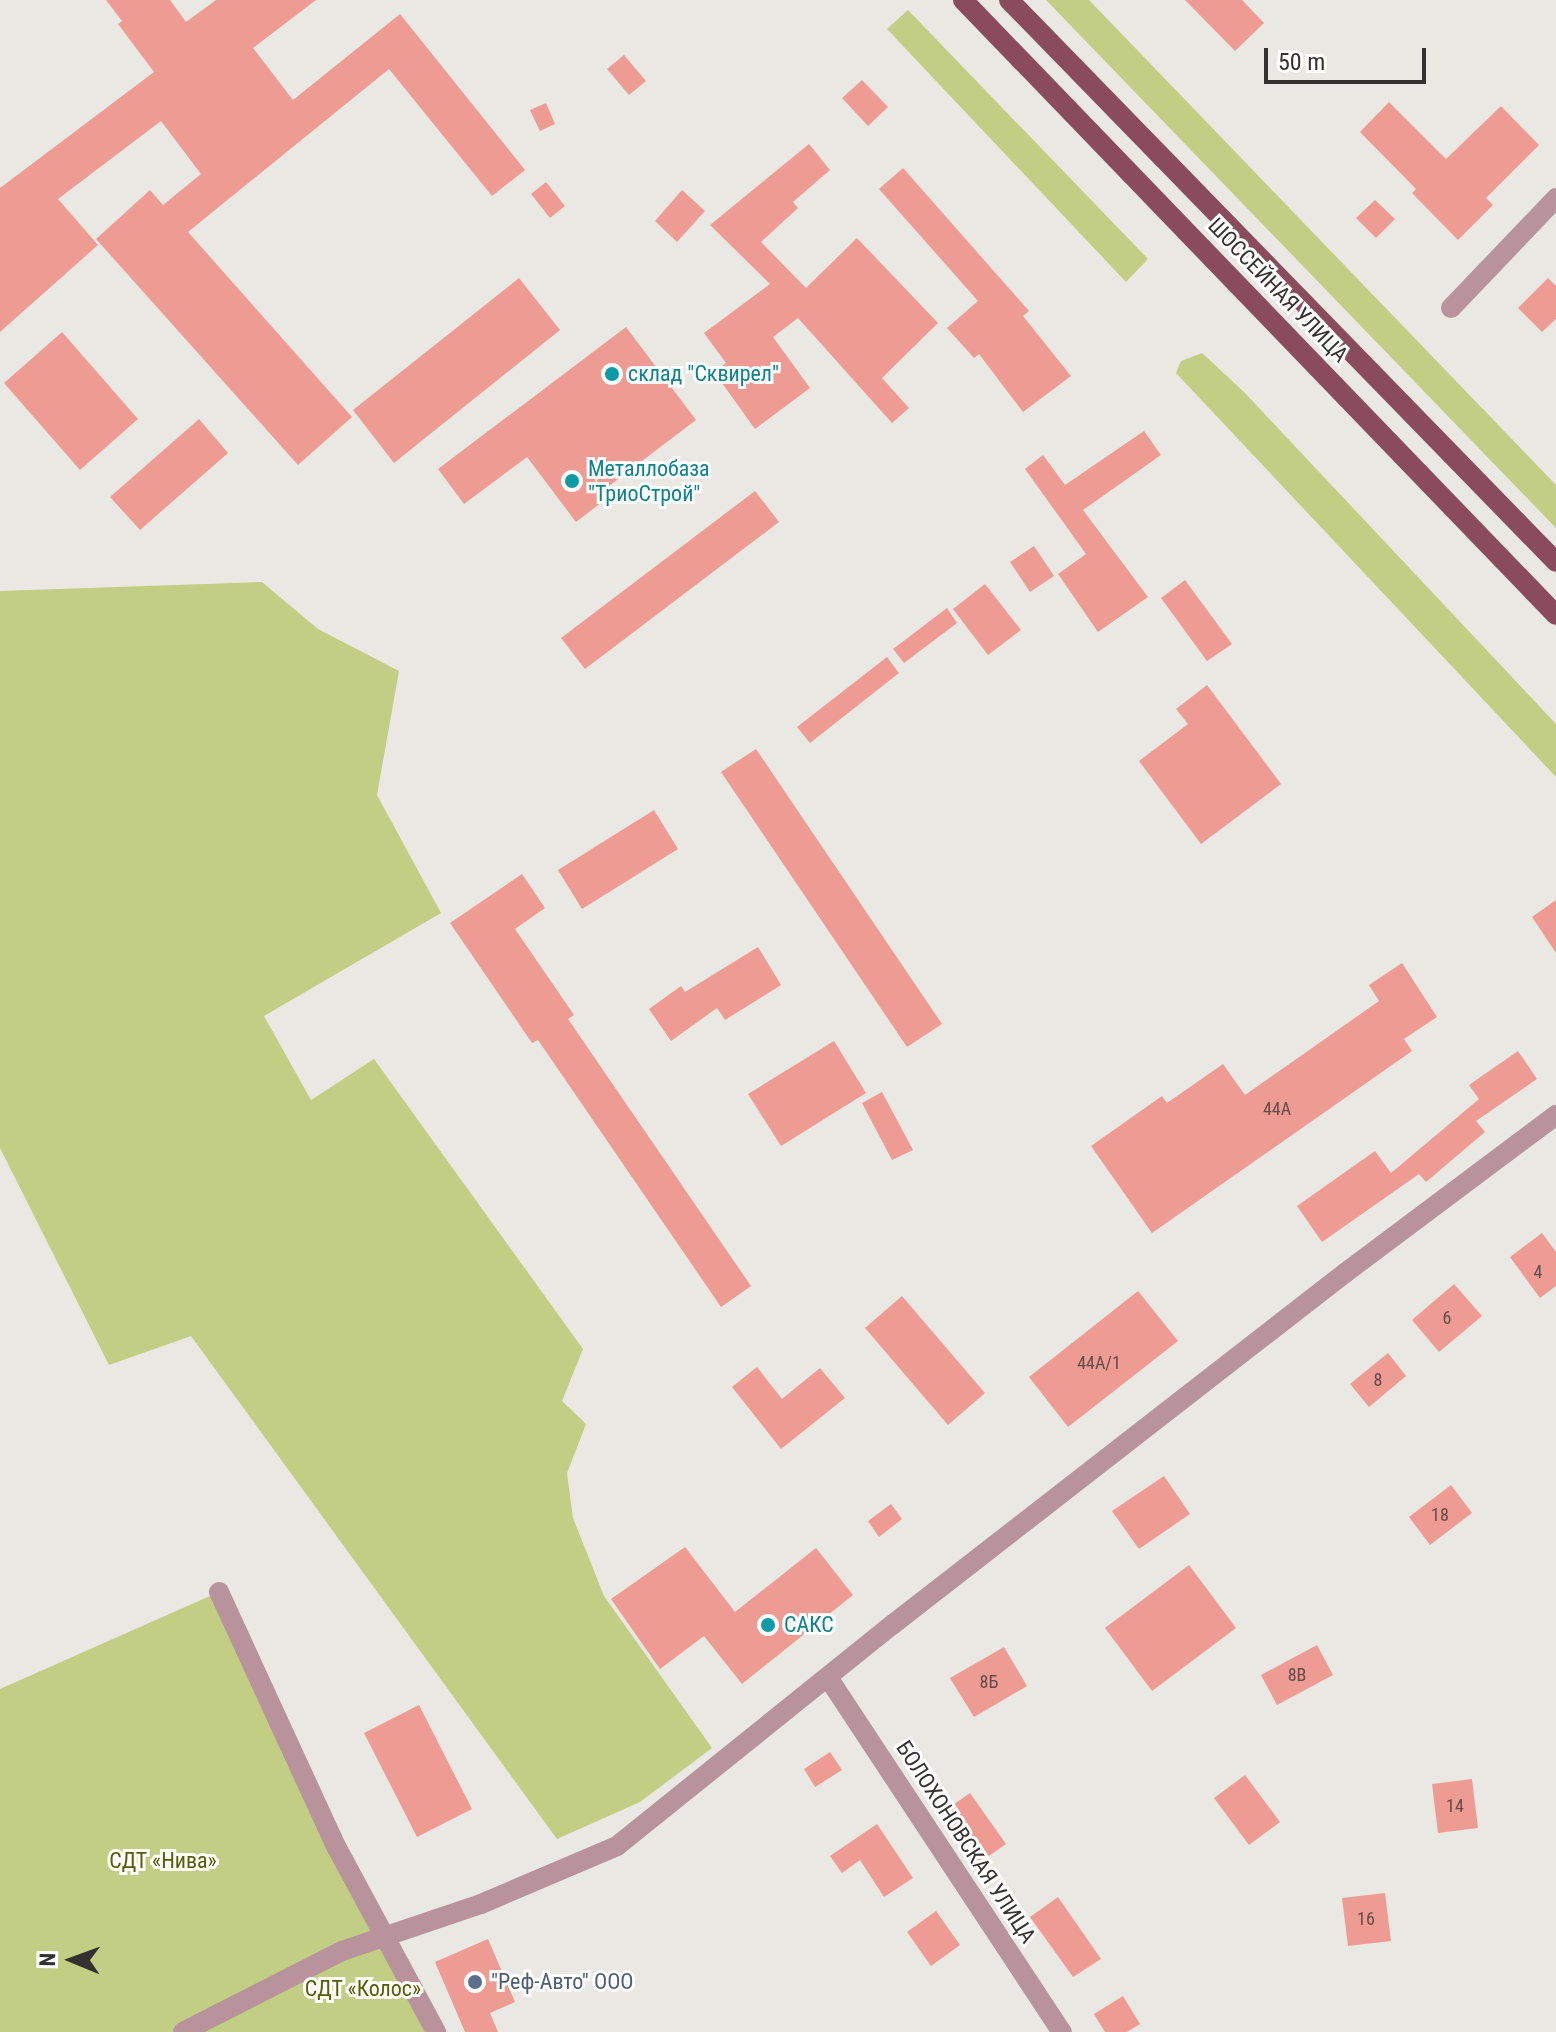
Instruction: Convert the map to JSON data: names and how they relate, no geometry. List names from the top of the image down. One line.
{"streets":{"main road":["ШОССЕЙНАЯ УЛИЦА"],"street":["БОЛОХОНОВСКАЯ УЛИЦА"]},"parks":["СДТ «Нива»","СДТ «Колос»"],"places":["склад \"Сквирел\"","Металлобаза \"ТриоСтрой\"","САКС","\"Реф-Авто\" ООО"],"house_numbers":["44А","4","6","44А/1","8","18","8В","8Б","14","16"],"scale_bar":"50 m","north":"left"}
